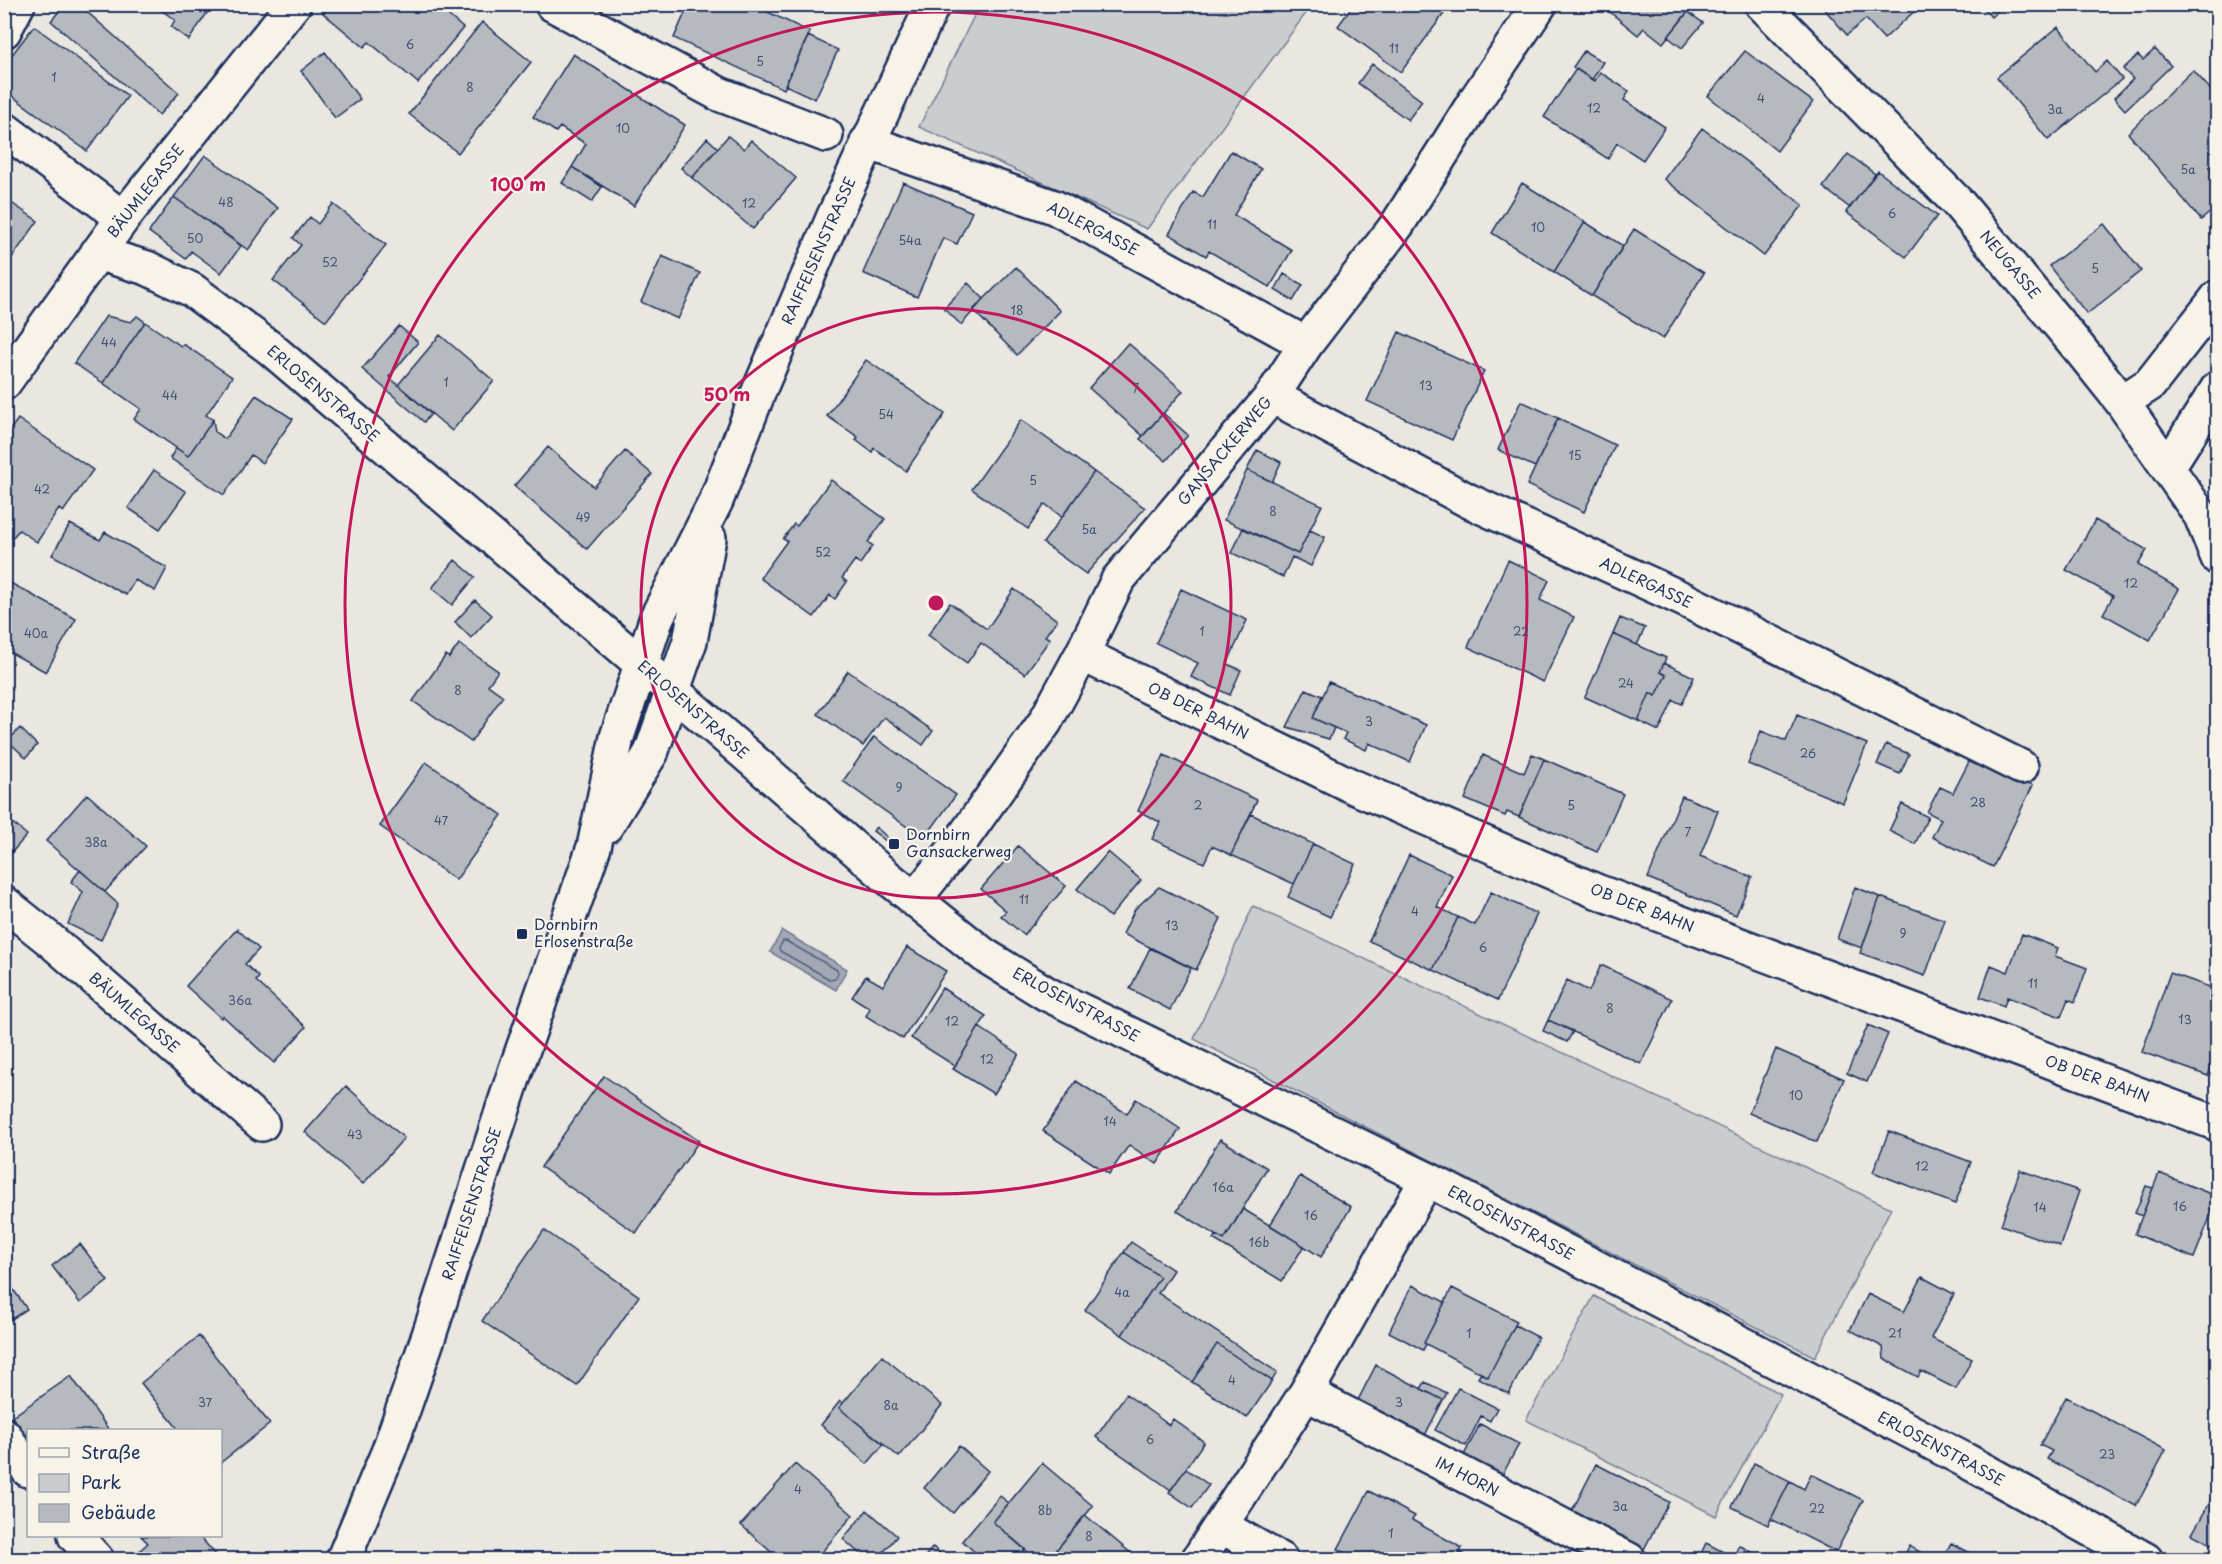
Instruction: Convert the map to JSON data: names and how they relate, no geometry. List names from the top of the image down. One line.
{"streets":{"street":["BÄUMLEGASSE","ADLERGASSE","RAIFFEISENSTRASSE","NEUGASSE","ERLOSENSTRASSE","GANSACKERWEG","OB DER BAHN","IM HORN"]},"crossings":[["BÄUMLEGASSE","ERLOSENSTRASSE"],["ADLERGASSE","RAIFFEISENSTRASSE"],["ADLERGASSE","GANSACKERWEG"],["RAIFFEISENSTRASSE","ERLOSENSTRASSE"],["ERLOSENSTRASSE","GANSACKERWEG"],["GANSACKERWEG","OB DER BAHN"]],"places":{"transit":["Dornbirn Gansackerweg","Dornbirn Erlosenstraße"]},"house_numbers":["6","11","5","1","8","4","12","3a","10","5a","48","12","6","11","10","50","54a","52","5","18","44","1","13","7","44","54","15","5","42","8","49","5a","52","12","1","22","40a","24","8","3","26","9","28","2","5","47","7","38a","11","4","13","9","6","11","36a","8","13","12","12","10","14","43","12","16a","16","14","16","16b","4a","1","21","4","37","3","8a","6","23","4","3a","22","8b","1","8"],"legend":["Straße","Park","Gebäude"],"rings":["100 m","50 m"]}
